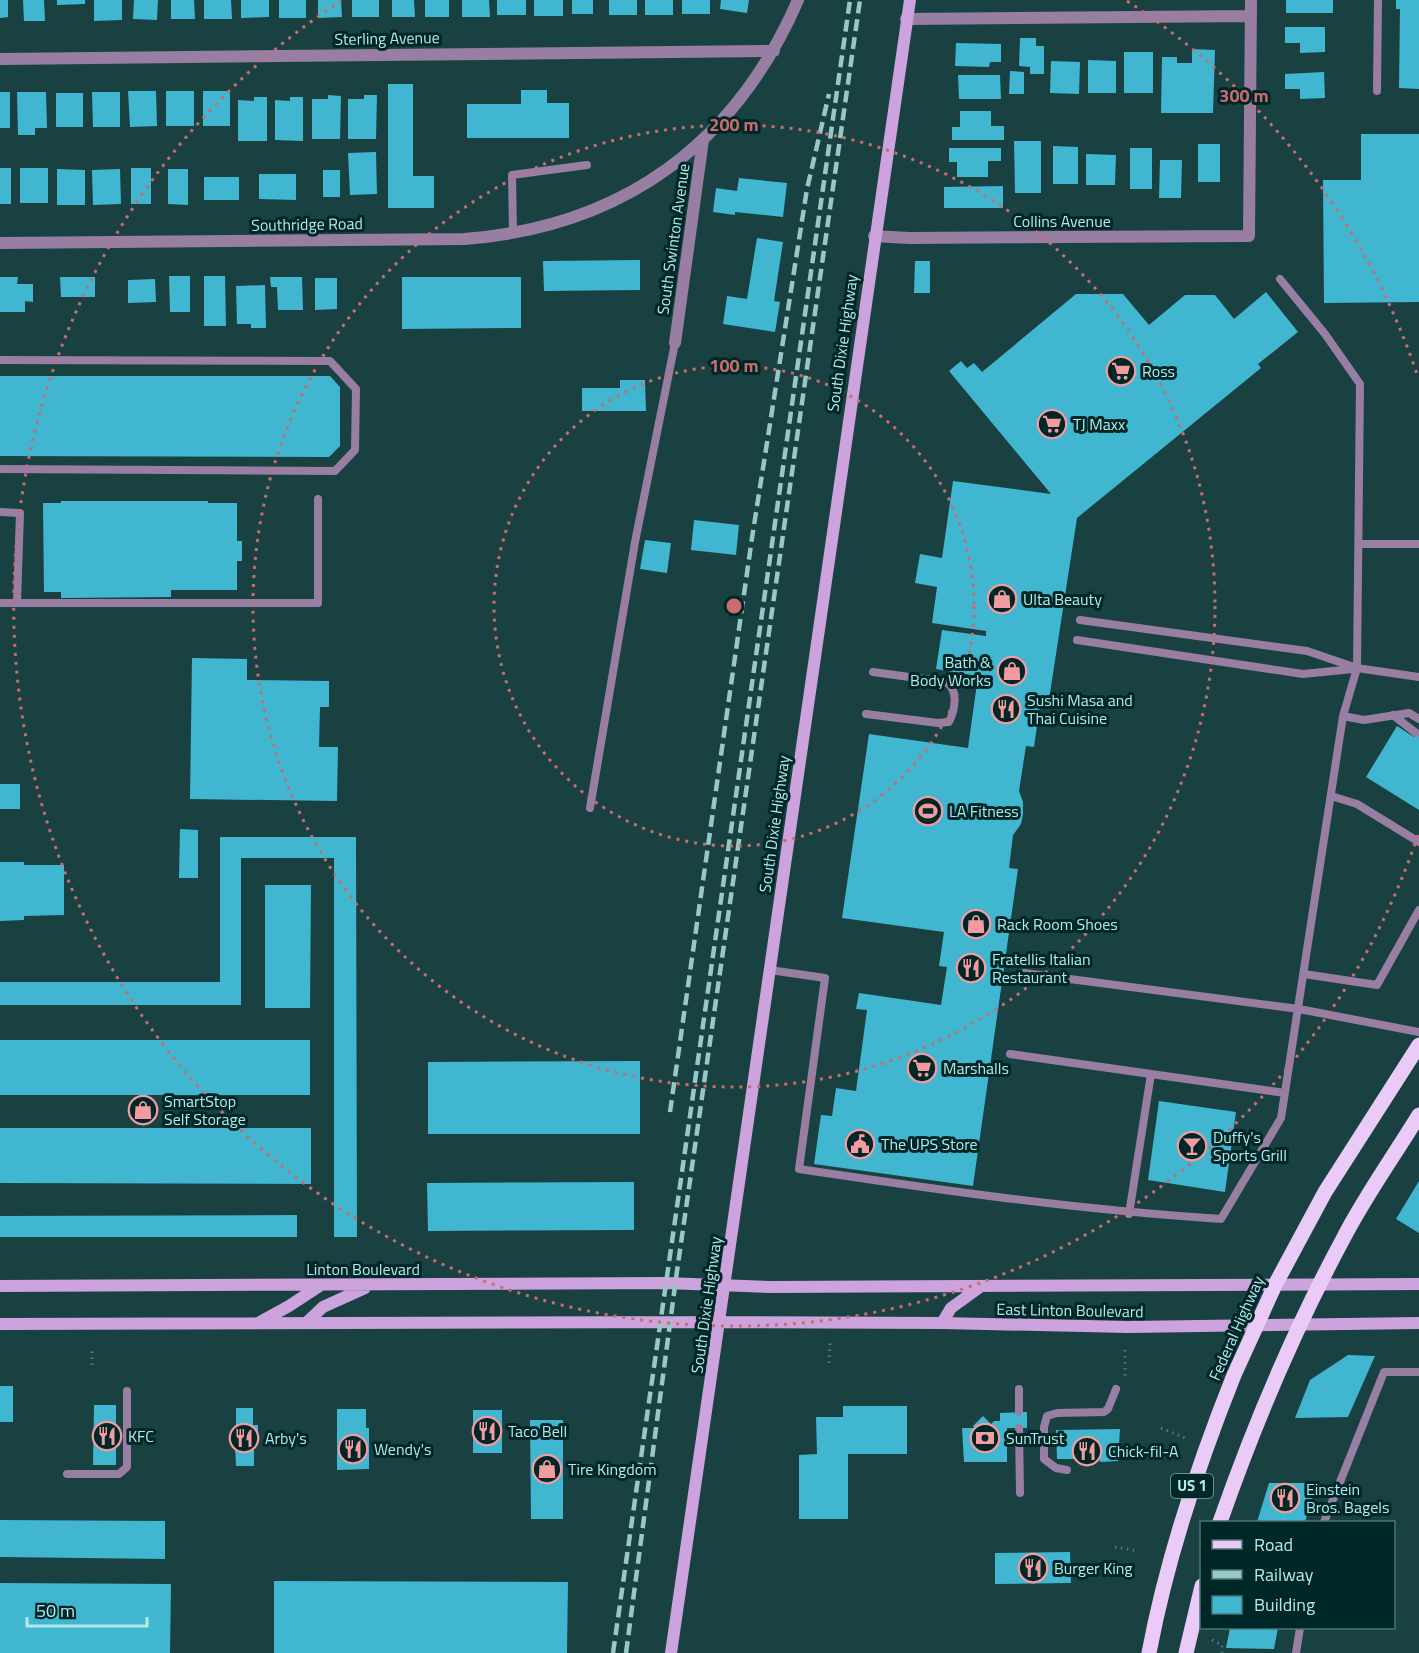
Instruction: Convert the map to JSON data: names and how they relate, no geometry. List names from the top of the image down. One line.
{"streets":{"main road":["South Dixie Highway","Linton Boulevard","East Linton Boulevard","Federal Highway","US 1"],"street":["Sterling Avenue","Collins Avenue","Southridge Road","South Swinton Avenue"]},"crossings":[["Sterling Avenue","South Swinton Avenue"],["Collins Avenue","South Dixie Highway"],["Southridge Road","South Swinton Avenue"],["South Dixie Highway","Linton Boulevard"],["South Dixie Highway","East Linton Boulevard"],["Linton Boulevard","East Linton Boulevard"],["East Linton Boulevard","Federal Highway"],["East Linton Boulevard","US 1"]],"places":{"supermarket":["Ross","TJ Maxx","Marshalls"],"shop":["Ulta Beauty","Bath & Body Works","Rack Room Shoes","SmartStop Self Storage","Tire Kingdom"],"restaurant":["Sushi Masa and Thai Cuisine","Fratellis Italian Restaurant","Taco Bell","KFC","Arby's","Wendy's","Chick-fil-A","Einstein Bros. Bagels","Burger King"],"sports":["LA Fitness"],"public building":["The UPS Store"],"bar":["Duffy's Sports Grill"],"bank":["SunTrust"]},"legend":["Road","Railway","Building"],"scale_bar":"50 m","rings":["300 m","200 m","100 m"]}
